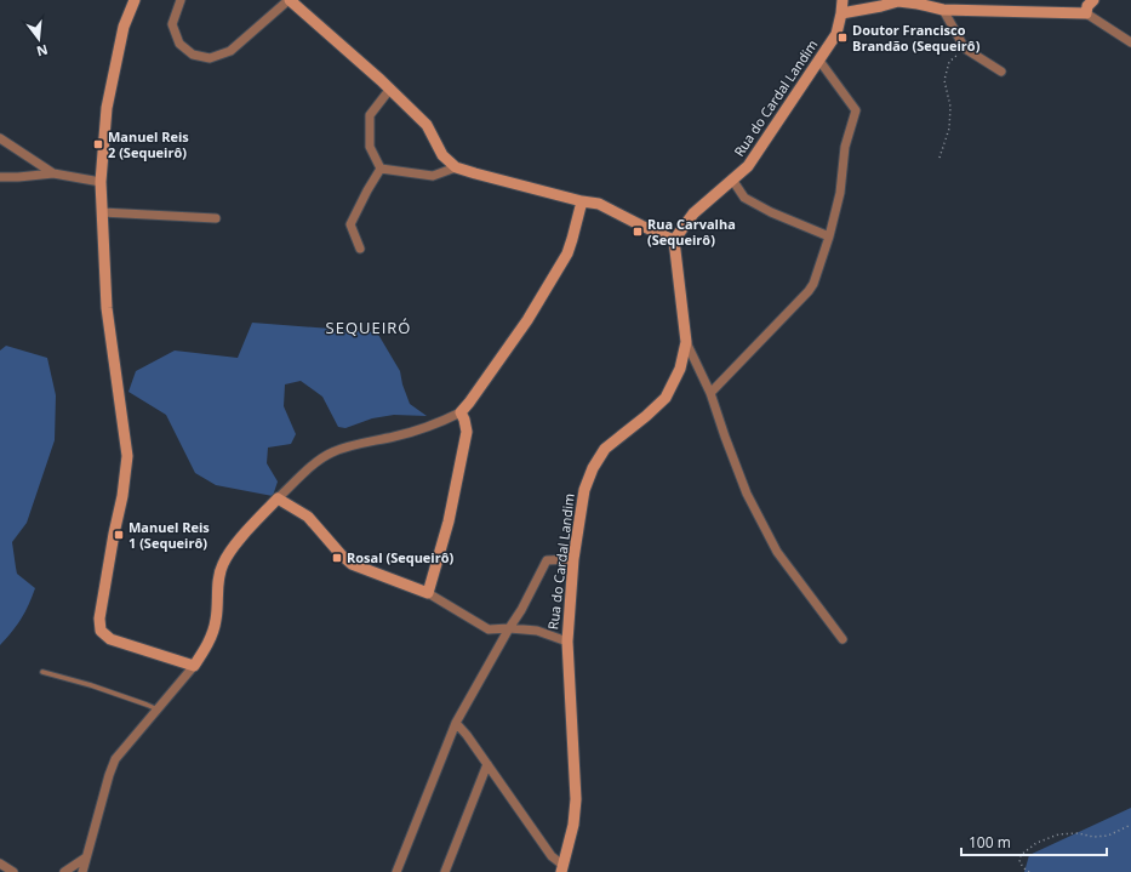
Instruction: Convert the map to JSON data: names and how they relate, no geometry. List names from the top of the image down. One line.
{"streets":{"street":["Rua do Cardal Landim"]},"districts":["SEQUEIRÓ"],"places":{"transit":["Doutor Francisco Brandão (Sequeirô)","Manuel Reis 2 (Sequeirô)","Rua Carvalha (Sequeirô)","Manuel Reis 1 (Sequeirô)","Rosal (Sequeirô)"]},"scale_bar":"100 m","north":"bottom"}
